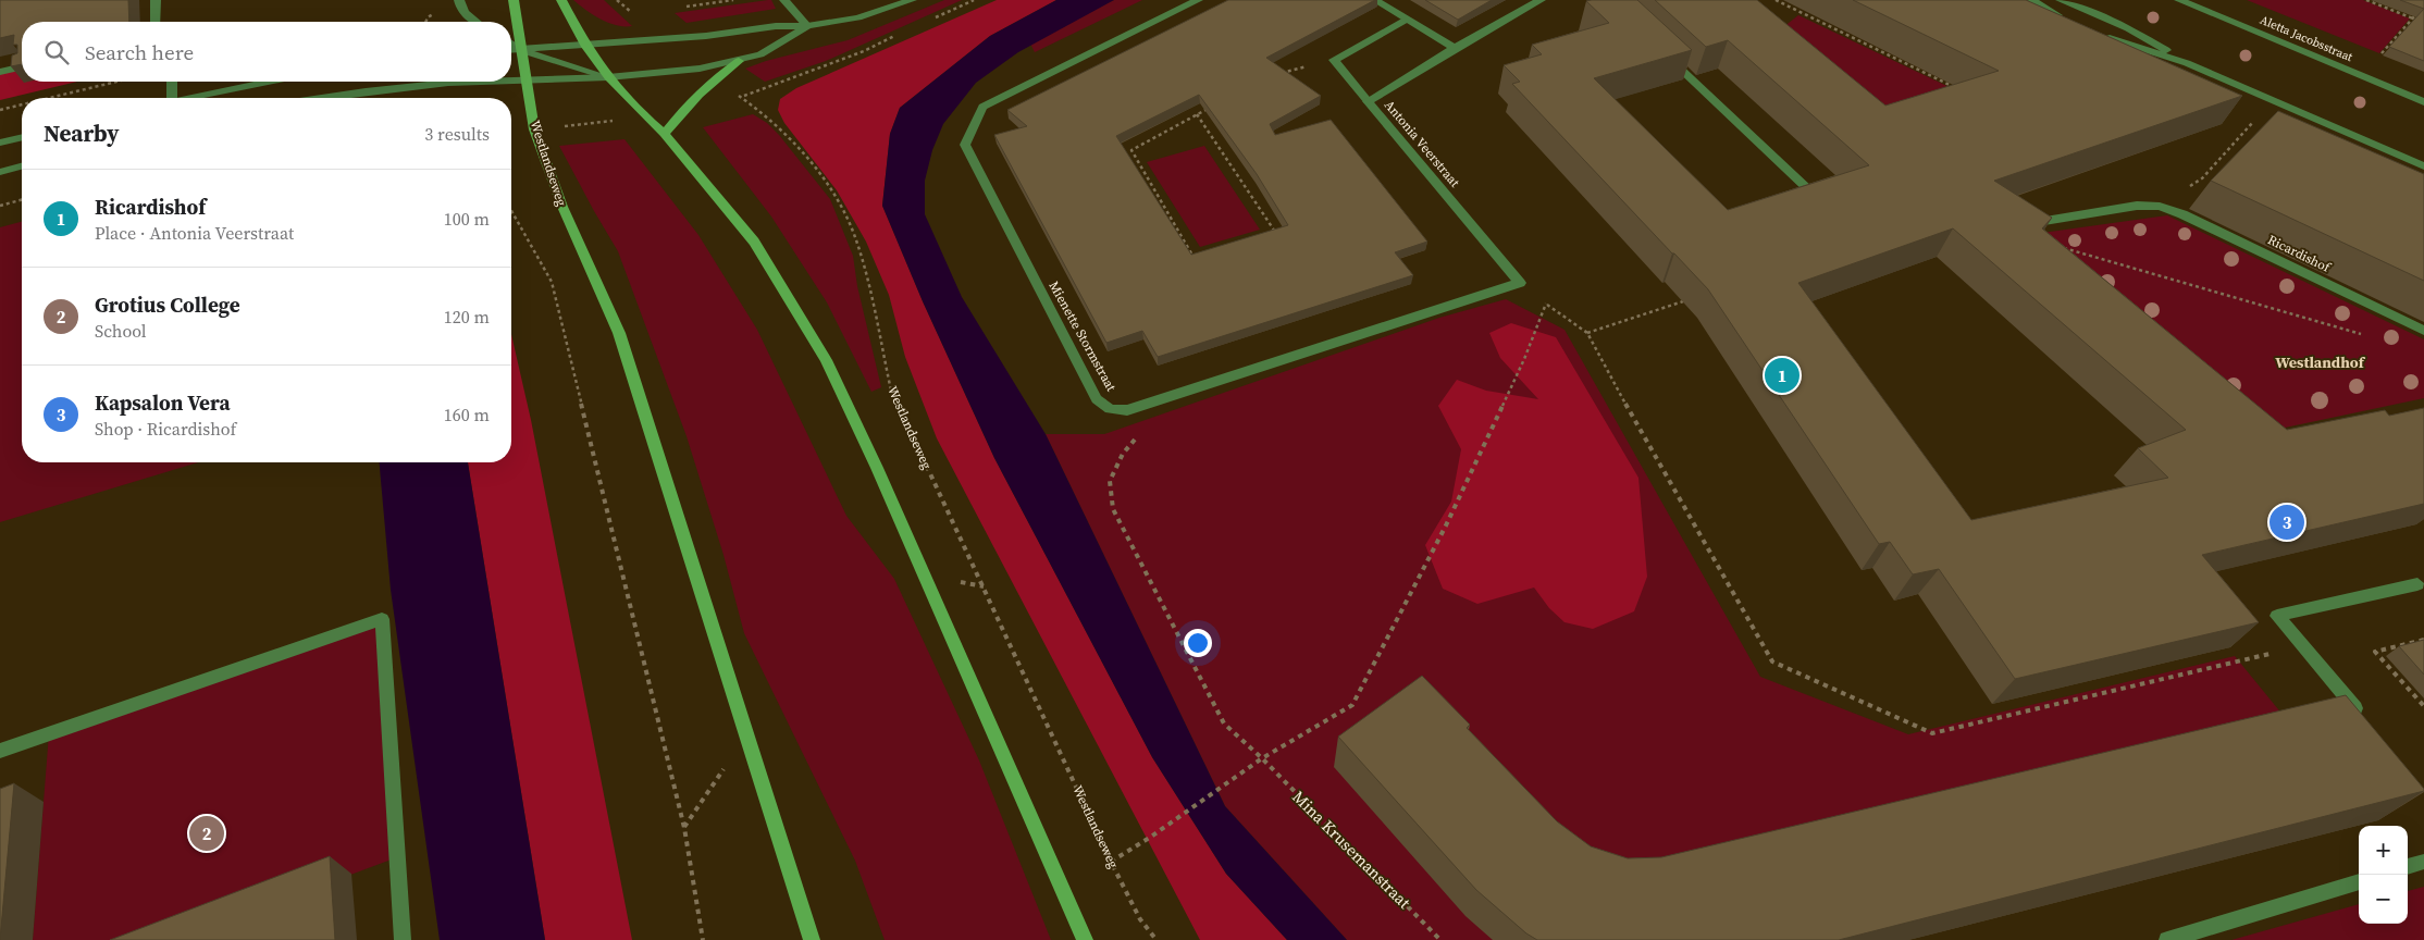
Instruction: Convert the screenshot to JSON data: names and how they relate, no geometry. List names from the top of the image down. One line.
{"streets":{"main road":["Westlandseweg"],"street":["Aletta Jacobsstraat","Antonia Veerstraat","Ricardishof","Mienette Stormstraat"],"path":["Mina Krusemanstraat"]},"crossings":[["Mienette Stormstraat","Mina Krusemanstraat"]],"districts":["Westlandhof"],"page":{"search":"Search here","heading":["Nearby","3 results"],"list":[{"mark":"1","name":"Ricardishof","note":"Place · Antonia Veerstraat","value":"100 m"},{"mark":"2","name":"Grotius College","note":"School","value":"120 m"},{"mark":"3","name":"Kapsalon Vera","note":"Shop · Ricardishof","value":"160 m"}],"pins":["1","3","2"],"map_buttons":["+","−"]}}
